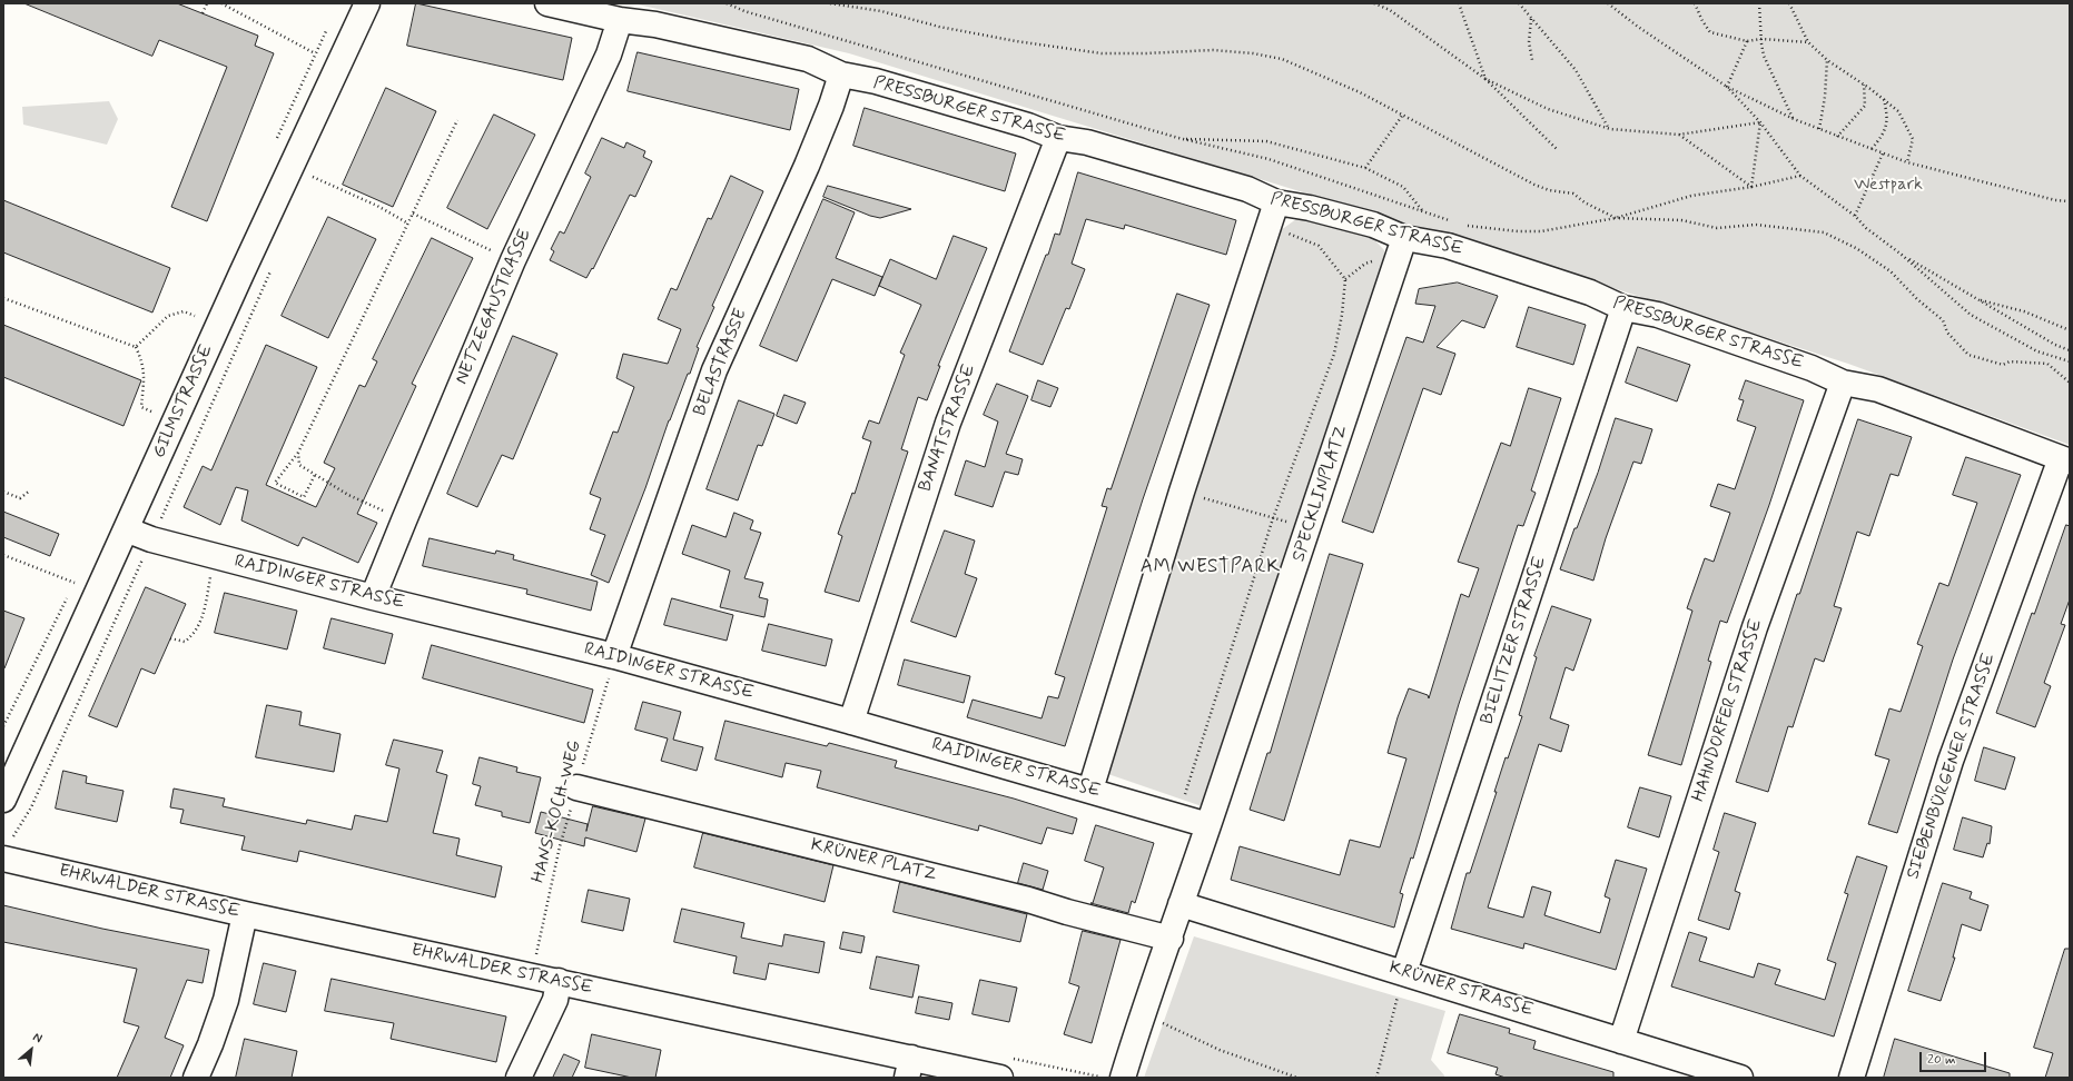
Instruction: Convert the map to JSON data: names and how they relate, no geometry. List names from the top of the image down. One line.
{"streets":{"street":["PRESSBURGER STRASSE","NETZEGAUSTRASSE","BELASTRASSE","GILMSTRASSE","BANATSTRASSE","SPECKLINPLATZ","RAIDINGER STRASSE","BIELITZER STRASSE","HAHNDORFER STRASSE","SIEBENBÜRGENER STRASSE","KRÜNER PLATZ","EHRWALDER STRASSE","KRÜNER STRASSE"],"path":["HANS-KOCH-WEG"]},"crossings":[["PRESSBURGER STRASSE","NETZEGAUSTRASSE"],["PRESSBURGER STRASSE","BELASTRASSE"],["PRESSBURGER STRASSE","BANATSTRASSE"],["PRESSBURGER STRASSE","SPECKLINPLATZ"],["PRESSBURGER STRASSE","BIELITZER STRASSE"],["PRESSBURGER STRASSE","HAHNDORFER STRASSE"],["PRESSBURGER STRASSE","SIEBENBÜRGENER STRASSE"],["NETZEGAUSTRASSE","RAIDINGER STRASSE"],["BELASTRASSE","RAIDINGER STRASSE"],["BELASTRASSE","HANS-KOCH-WEG"],["GILMSTRASSE","RAIDINGER STRASSE"],["BANATSTRASSE","RAIDINGER STRASSE"],["SPECKLINPLATZ","RAIDINGER STRASSE"],["RAIDINGER STRASSE","HANS-KOCH-WEG"],["BIELITZER STRASSE","KRÜNER STRASSE"],["HAHNDORFER STRASSE","KRÜNER STRASSE"],["HANS-KOCH-WEG","KRÜNER PLATZ"],["HANS-KOCH-WEG","EHRWALDER STRASSE"]],"districts":["AM WESTPARK"],"parks":["Westpark"],"scale_bar":"20 m","north":"top right"}
